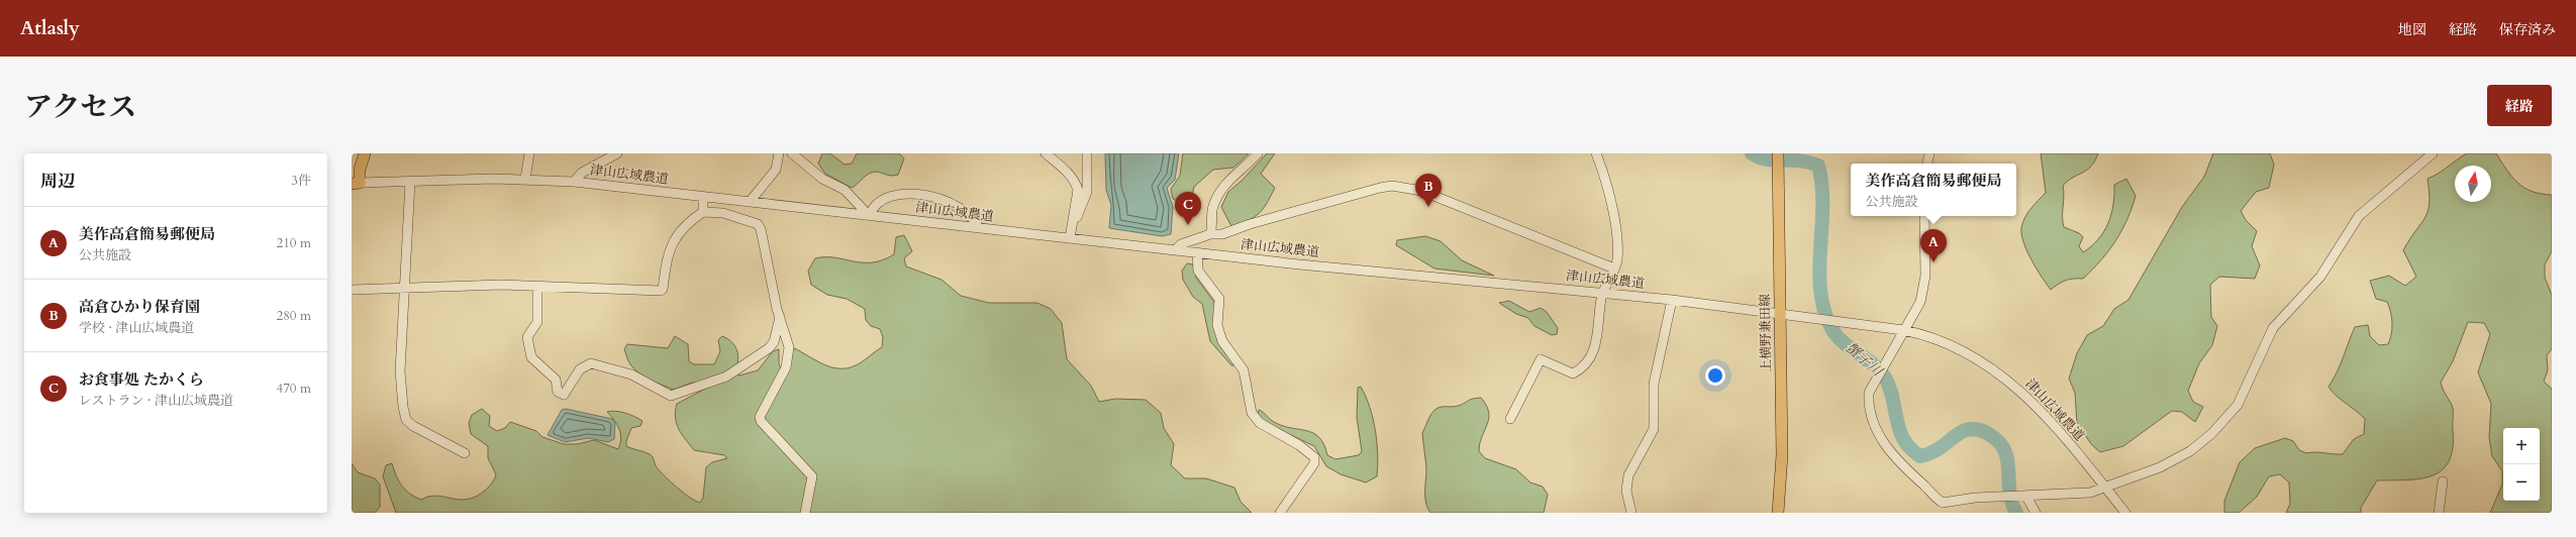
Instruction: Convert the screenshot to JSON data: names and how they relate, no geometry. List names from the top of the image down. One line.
{"streets":{"main road":["上横野兼田線"],"street":["津山広域農道"]},"crossings":[["津山広域農道","上横野兼田線"]],"water":["蟹子川"],"north":"top","page":{"header":"Atlasly","nav":["地図","経路","保存済み"],"title":"アクセス","buttons":"経路","heading":["周辺","3件"],"popup":["美作高倉簡易郵便局","公共施設"],"pins":["B","C","A"],"list":[{"mark":"A","name":"美作高倉簡易郵便局","note":"公共施設","value":"210 m"},{"mark":"B","name":"高倉ひかり保育園","note":"学校 · 津山広域農道","value":"280 m"},{"mark":"C","name":"お食事処 たかくら","note":"レストラン · 津山広域農道","value":"470 m"}],"map_buttons":["+","−"]}}
